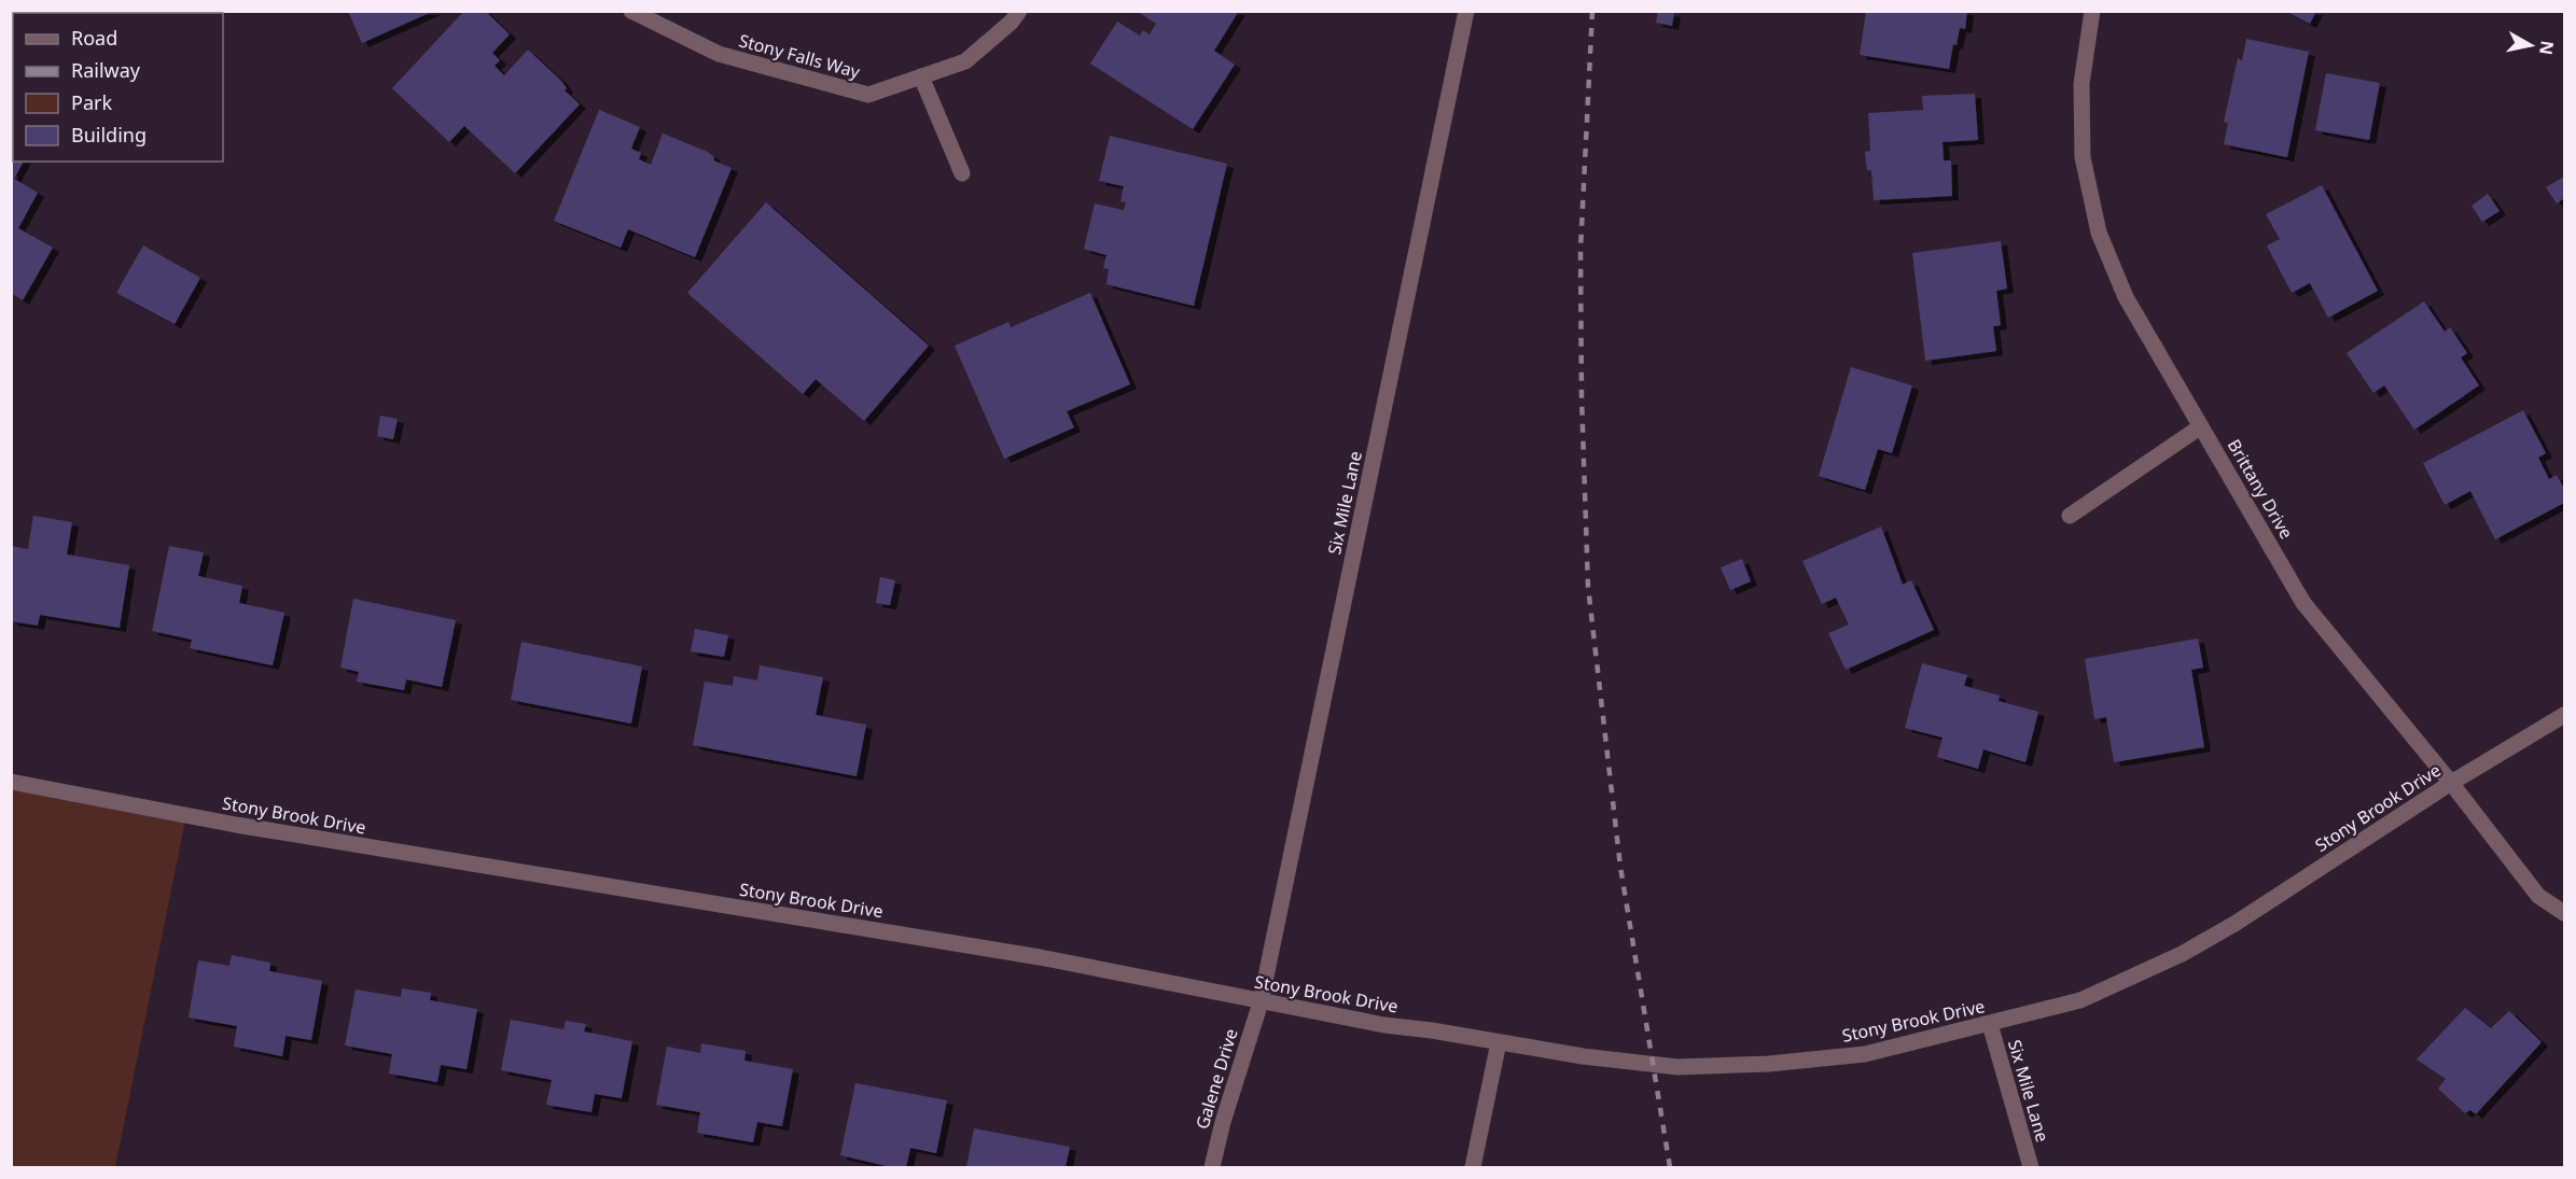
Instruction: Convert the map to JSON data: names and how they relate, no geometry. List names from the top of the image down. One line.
{"streets":{"street":["Stony Falls Way","Brittany Drive","Six Mile Lane","Stony Brook Drive","Galene Drive"]},"crossings":[["Brittany Drive","Stony Brook Drive"],["Six Mile Lane","Stony Brook Drive"],["Six Mile Lane","Galene Drive"],["Stony Brook Drive","Galene Drive"]],"legend":["Road","Railway","Park","Building"],"north":"right"}
